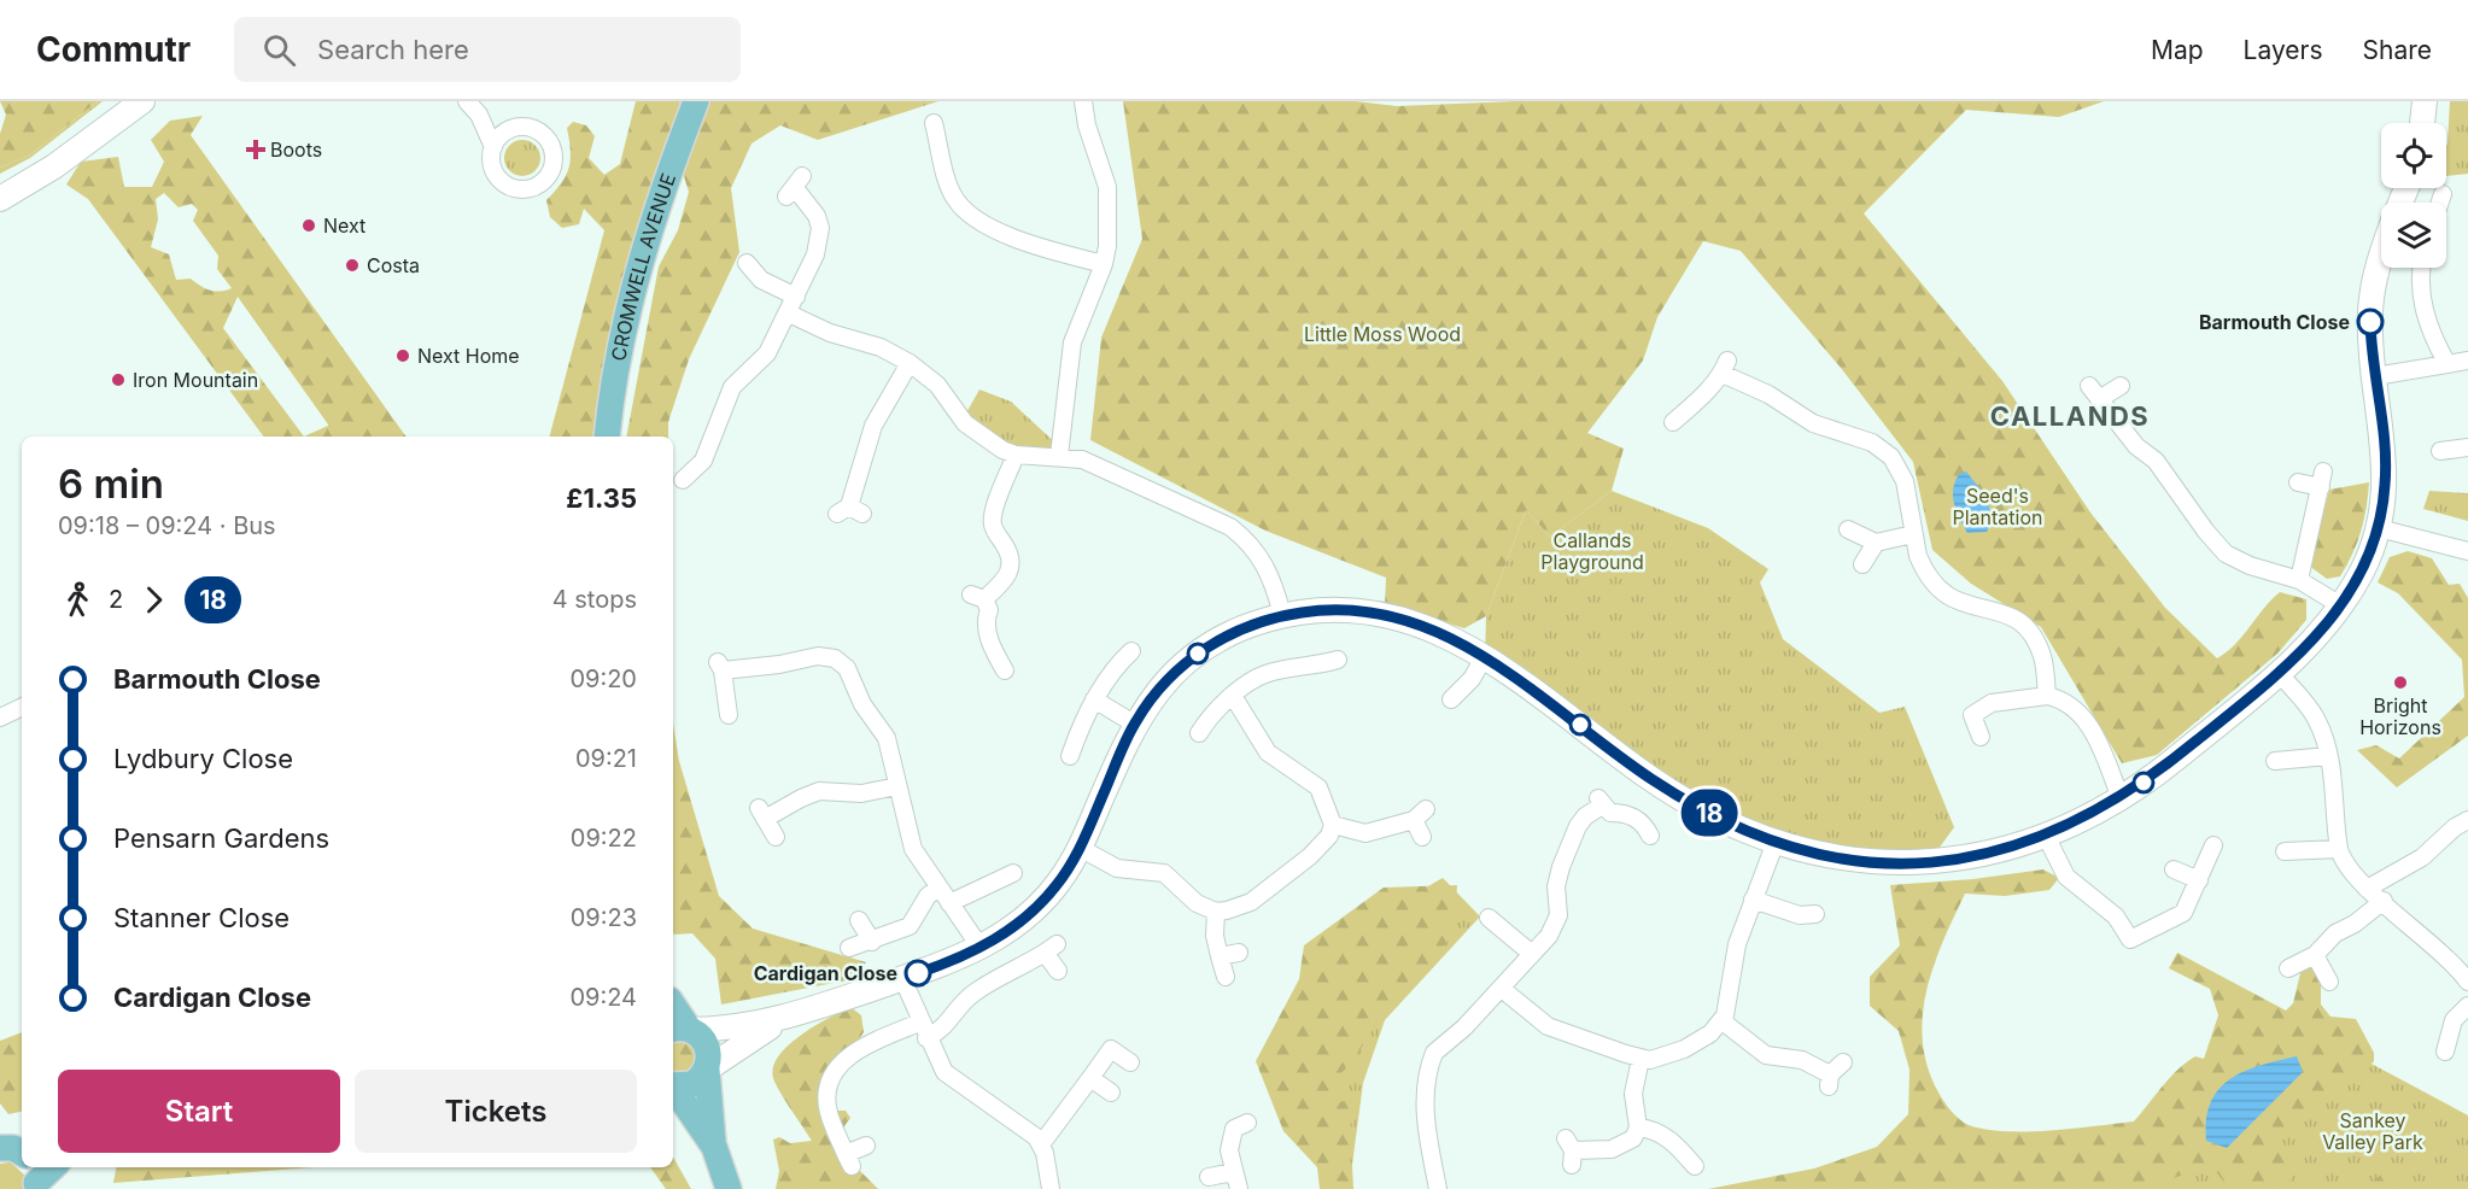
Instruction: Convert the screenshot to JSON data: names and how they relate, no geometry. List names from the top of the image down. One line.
{"streets":{"main road":["CROMWELL AVENUE"]},"districts":["CALLANDS"],"parks":["Little Moss Wood","Seed's Plantation","Callands Playground","Sankey Valley Park"],"places":{"health":["Boots"],"other":["Next","Costa","Barmouth Close","Next Home","Iron Mountain","Bright Horizons","Cardigan Close"]},"lines":["bus line 18"],"page":{"header":"Commutr","search":"Search here","nav":["Map","Layers","Share"],"on_map":"18","heading":["6 min","09:18 – 09:24 · Bus","£1.35"],"legs":["2","18","4 stops"],"list":[{"name":"Barmouth Close","value":"09:20"},{"name":"Lydbury Close","value":"09:21"},{"name":"Pensarn Gardens","value":"09:22"},{"name":"Stanner Close","value":"09:23"},{"name":"Cardigan Close","value":"09:24"}],"buttons":["Start","Tickets"]}}
